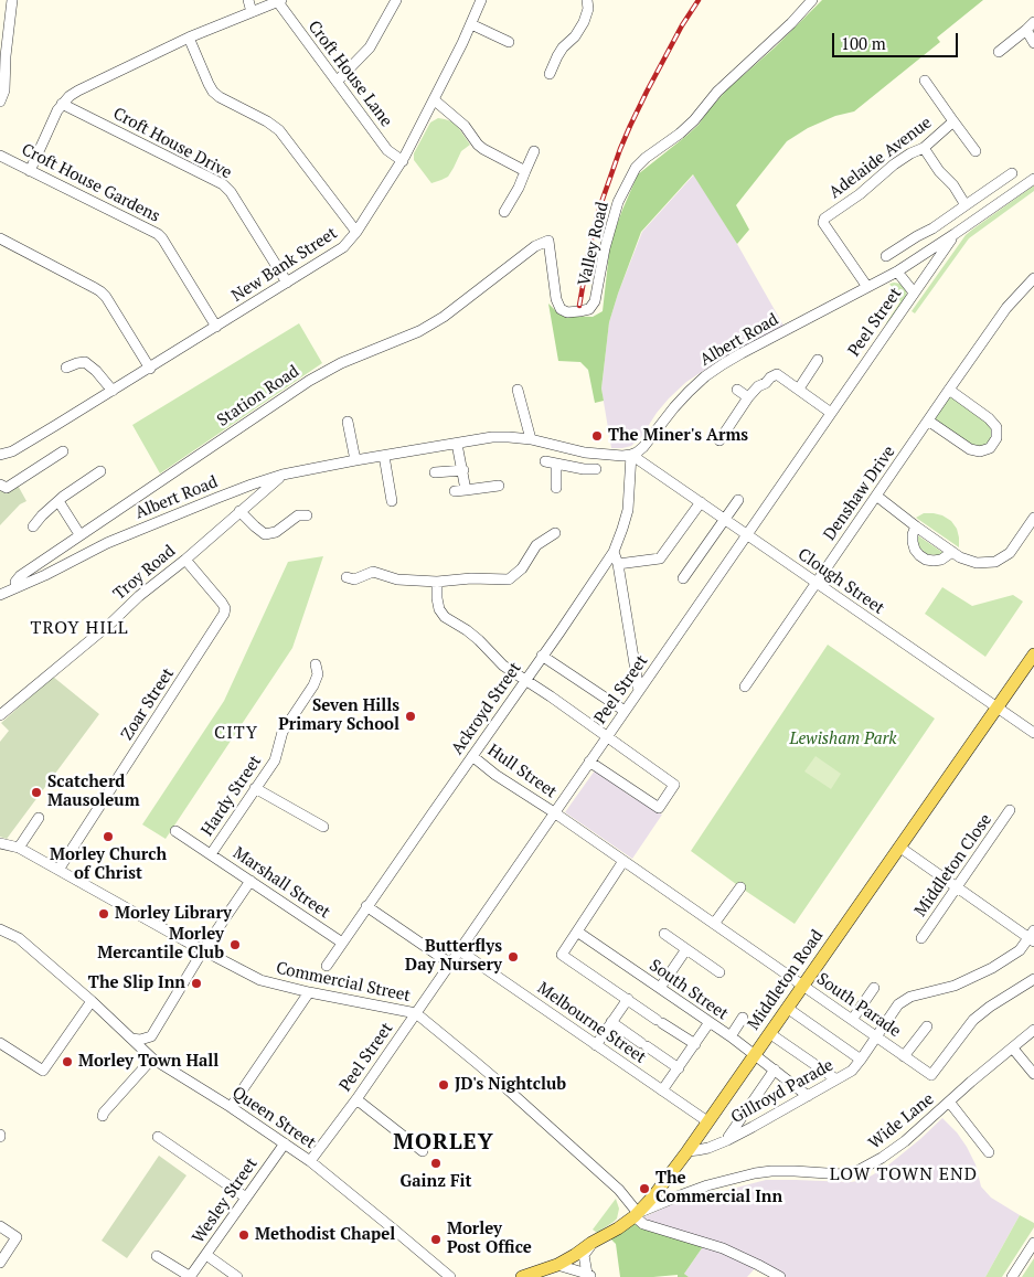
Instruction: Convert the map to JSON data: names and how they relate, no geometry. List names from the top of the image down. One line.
{"streets":{"main road":["Middleton Road"],"street":["Croft House Lane","Croft House Drive","Adelaide Avenue","Croft House Gardens","Valley Road","New Bank Street","Peel Street","Albert Road","Station Road","Denshaw Drive","Troy Road","Clough Street","Zoar Street","Ackroyd Street","Hull Street","Hardy Street","Middleton Close","Marshall Street","Commercial Street","South Street","South Parade","Melbourne Street","Gillroyd Parade","Queen Street","Wide Lane","Wesley Street"]},"crossings":[["Croft House Lane","New Bank Street"],["Croft House Drive","New Bank Street"],["Adelaide Avenue","Albert Road"],["Croft House Gardens","New Bank Street"],["Valley Road","Station Road"],["Peel Street","Albert Road"],["Peel Street","Clough Street"],["Peel Street","Hull Street"],["Peel Street","Commercial Street"],["Peel Street","South Parade"],["Peel Street","Melbourne Street"],["Peel Street","Queen Street"],["Albert Road","Station Road"],["Albert Road","Troy Road"],["Albert Road","Clough Street"],["Albert Road","Ackroyd Street"],["Denshaw Drive","Clough Street"],["Troy Road","Zoar Street"],["Clough Street","Ackroyd Street"],["Clough Street","Middleton Road"],["Zoar Street","Commercial Street"],["Ackroyd Street","Hull Street"],["Ackroyd Street","Marshall Street"],["Hull Street","South Parade"],["Hardy Street","Marshall Street"],["Middleton Road","Commercial Street"],["Middleton Road","South Street"],["Middleton Road","South Parade"],["Middleton Road","Melbourne Street"],["Middleton Road","Gillroyd Parade"],["Middleton Road","Wide Lane"],["Commercial Street","Wide Lane"],["South Street","Gillroyd Parade"],["South Parade","Gillroyd Parade"],["Queen Street","Wesley Street"]],"districts":["TROY HILL","CITY","MORLEY","LOW TOWN END"],"parks":["Lewisham Park"],"places":["The Miner's Arms","Seven Hills Primary School","Scatcherd Mausoleum","Morley Church of Christ","Morley Library","Morley Mercantile Club","Butterflys Day Nursery","The Slip Inn","Morley Town Hall","JD's Nightclub","Gainz Fit","The Commercial Inn","Methodist Chapel","Morley Post Office"],"scale_bar":"100 m"}
